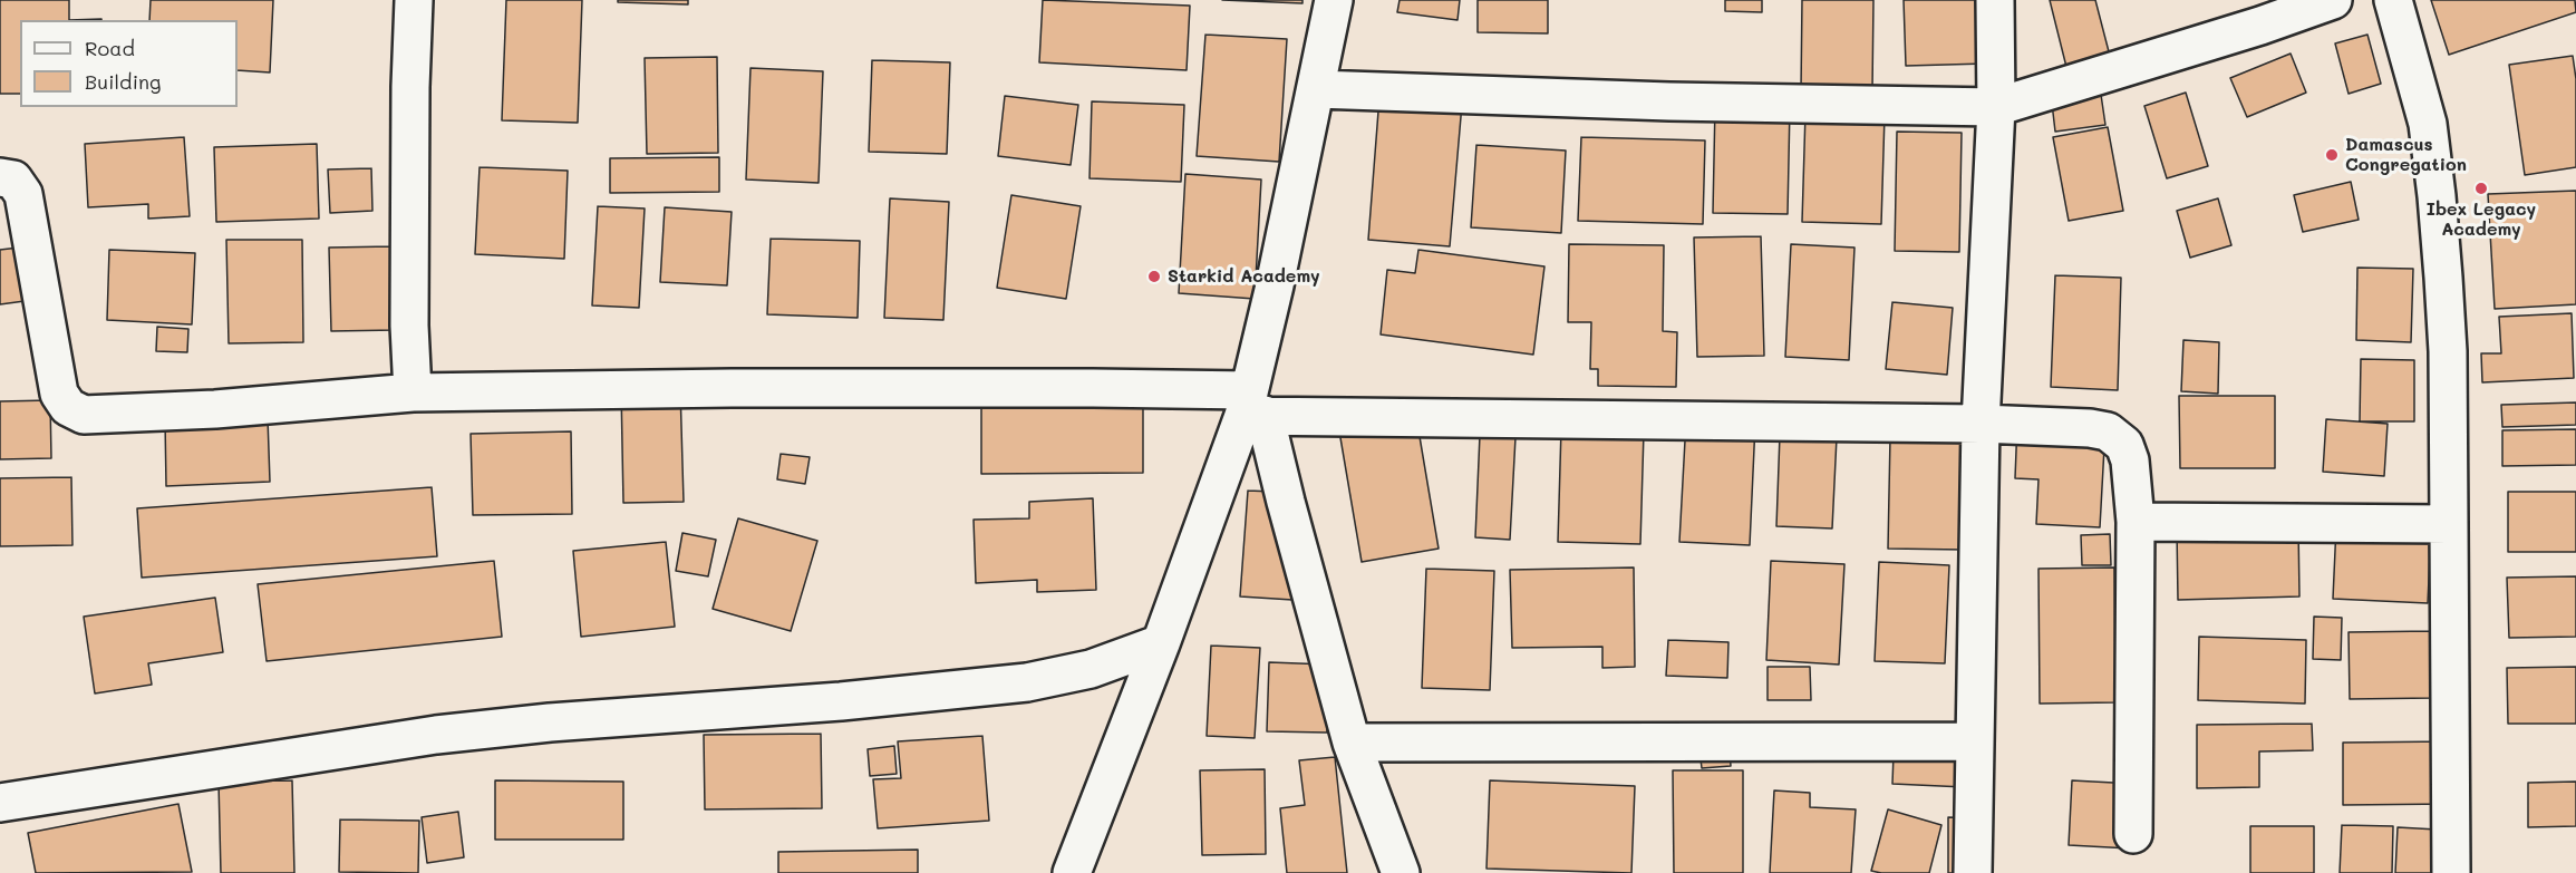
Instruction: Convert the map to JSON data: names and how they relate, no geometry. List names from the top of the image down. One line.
{"places":["Damascus Congregation","Ibex Legacy Academy","Starkid Academy"],"legend":["Road","Building"]}
